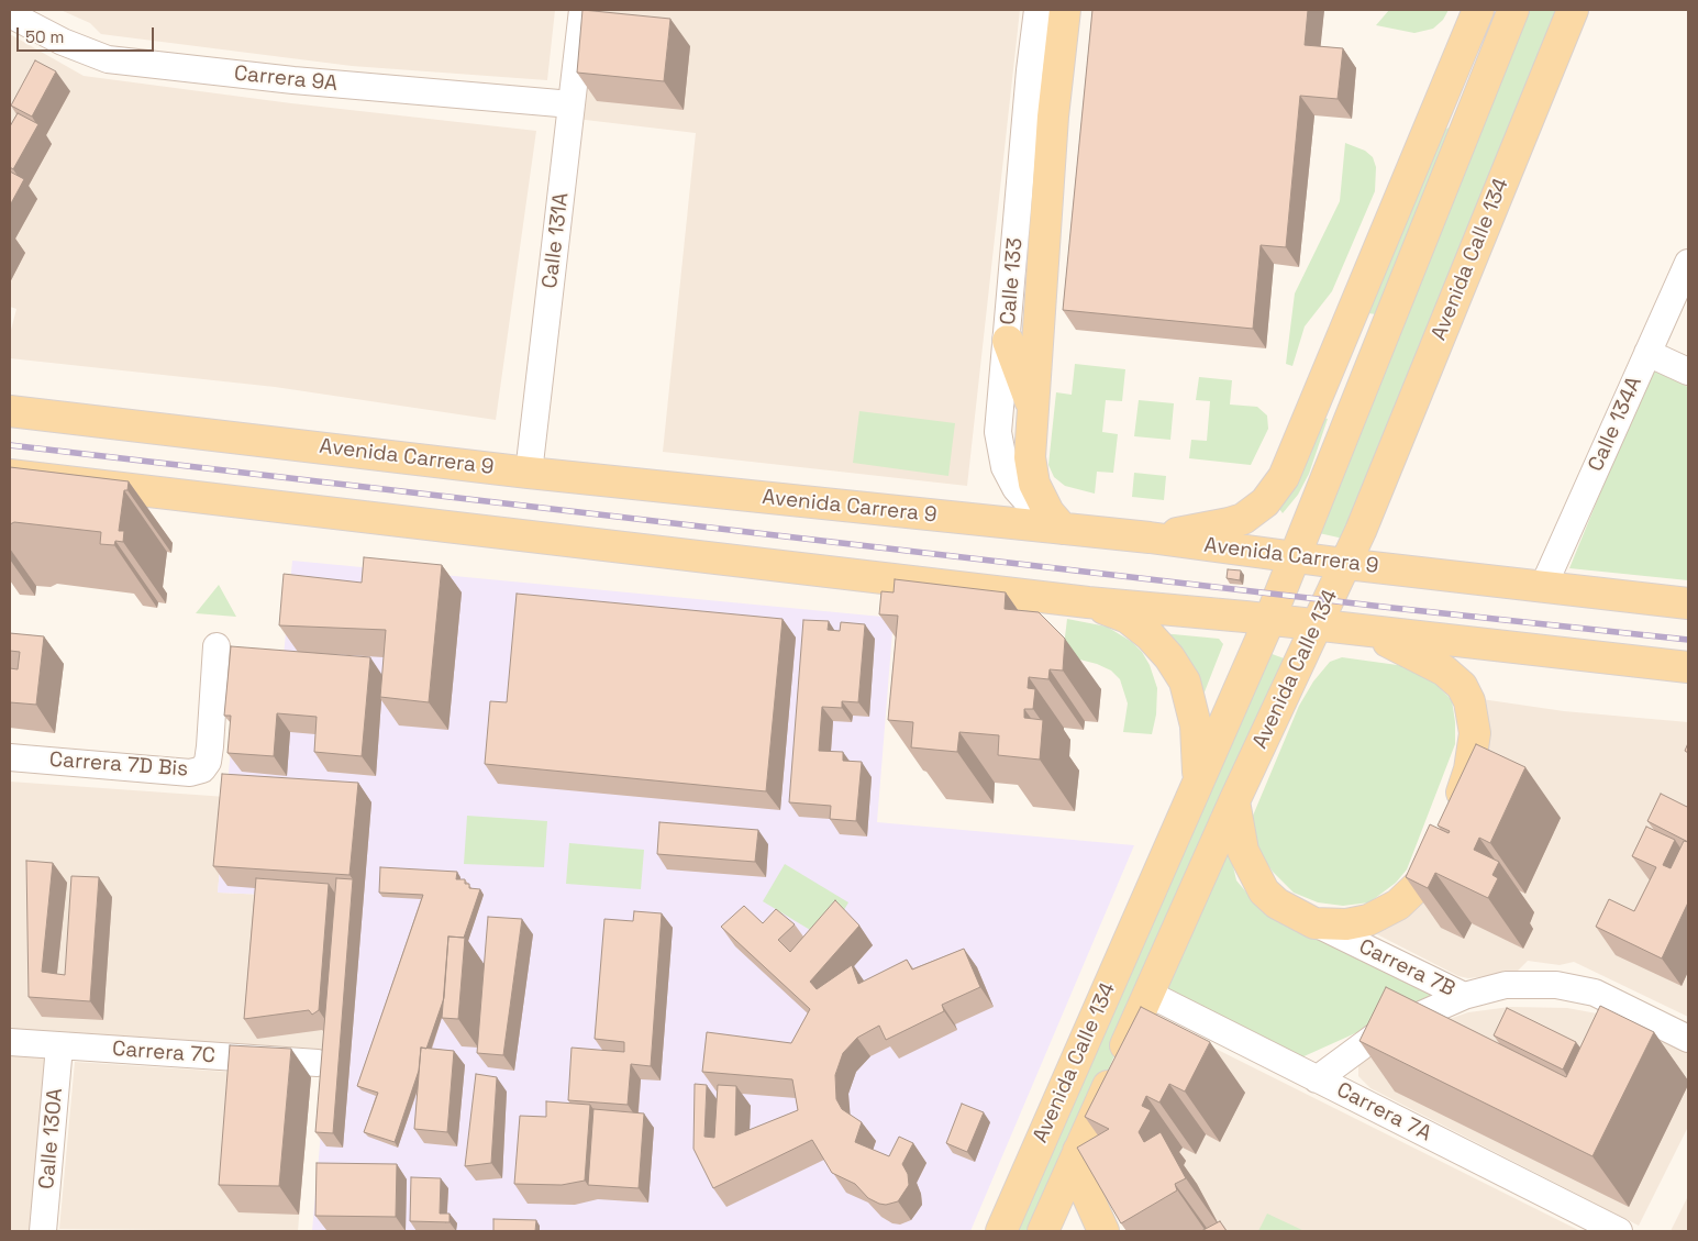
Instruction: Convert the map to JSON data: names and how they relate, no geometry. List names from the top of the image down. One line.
{"streets":{"main road":["Avenida Calle 134","Avenida Carrera 9"],"street":["Carrera 9A","Calle 131A","Calle 133","Calle 134A","Carrera 7D Bis","Carrera 7B","Carrera 7C","Carrera 7A","Calle 130A"]},"crossings":[["Carrera 9A","Calle 131A"],["Calle 131A","Avenida Carrera 9"],["Avenida Calle 134","Avenida Carrera 9"],["Avenida Calle 134","Carrera 7A"],["Calle 133","Avenida Carrera 9"],["Calle 134A","Avenida Carrera 9"],["Carrera 7C","Calle 130A"]],"scale_bar":"50 m"}
